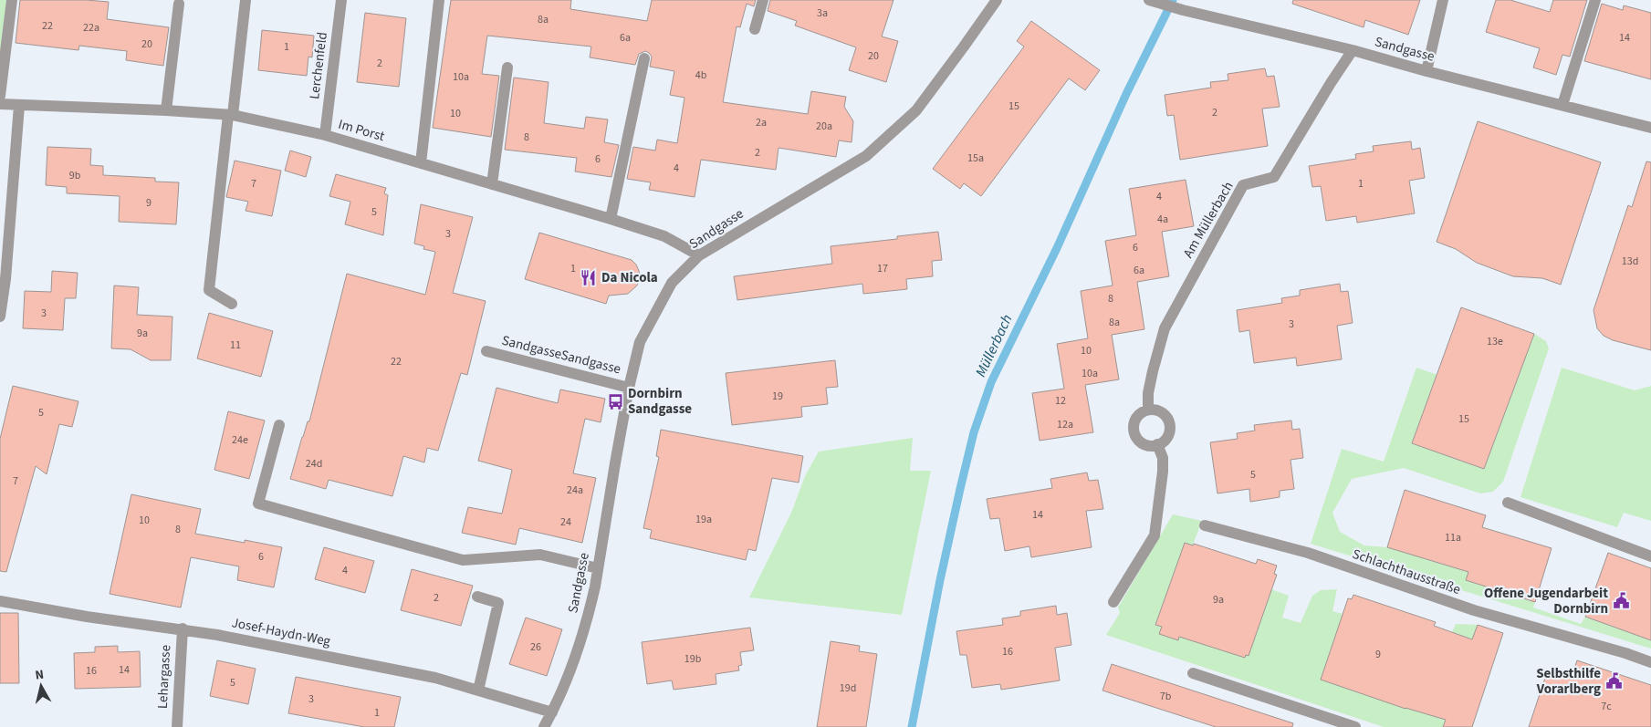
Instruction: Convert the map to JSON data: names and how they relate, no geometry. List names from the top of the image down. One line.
{"streets":{"street":["Sandgasse","Lerchenfeld","Im Porst","Am Müllerbach","SandgasseSandgasse","Schlachthausstraße","Josef-Haydn-Weg","Lehargasse"]},"crossings":[["Sandgasse","Im Porst"],["Sandgasse","Am Müllerbach"],["Sandgasse","SandgasseSandgasse"],["Sandgasse","Josef-Haydn-Weg"],["Lerchenfeld","Im Porst"],["Josef-Haydn-Weg","Lehargasse"]],"water":["Müllerbach"],"places":{"restaurant":["Da Nicola"],"bus stop":["Dornbirn Sandgasse"],"public building":["Offene Jugendarbeit Dornbirn","Selbsthilfe Vorarlberg"]},"house_numbers":["3a","8a","22","22a","6a","14","20","1","20","2","4b","10a","15","2","10","2a","20a","8","2","15a","6","4","9b","7","1","4","9","5","4a","3","6","13d","1","17","6a","8","3","8a","3","9a","13e","11","10","22","10a","19","12","5","15","12a","24e","24d","5","7","24a","14","19a","10","24","8","11a","6","4","2","9a","26","16","9","19b","14","16","5","19d","7b","3","7c","1"],"north":"top"}
